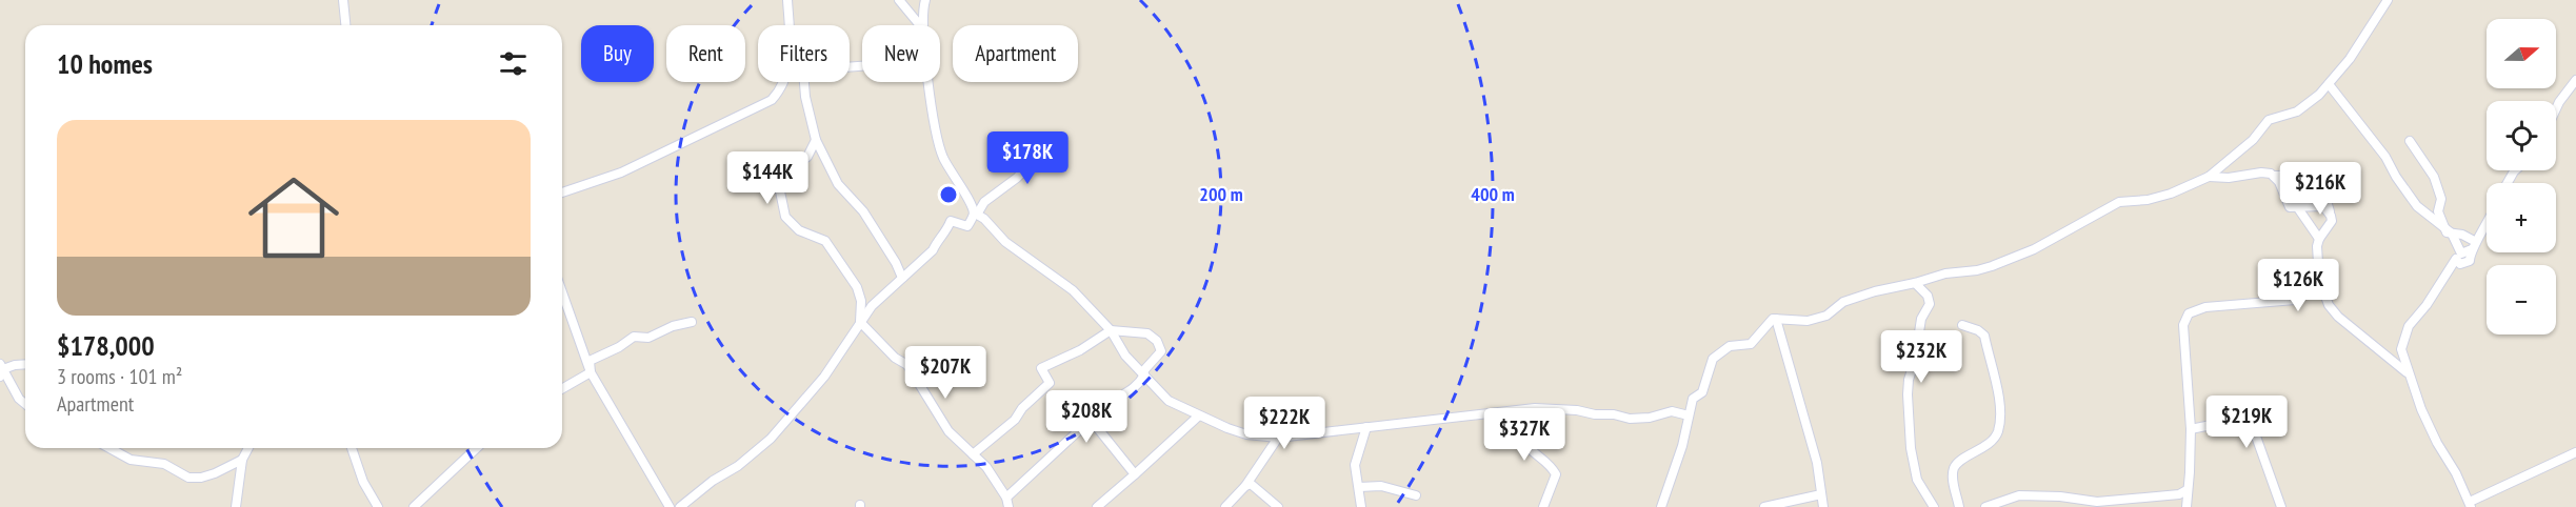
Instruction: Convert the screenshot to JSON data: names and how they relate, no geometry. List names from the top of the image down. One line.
{"north":"right","page":{"map_buttons":["+","−"],"chip":["Buy","Rent","Filters","New","Apartment"],"heading":"10 homes","list":[{"name":"$178,000","note":"3 rooms · 101 m² · Apartment"}],"price":["$178K","$144K","$216K","$126K","$232K","$207K","$208K","$219K","$222K","$327K"]},"rings":["200 m","400 m"]}
